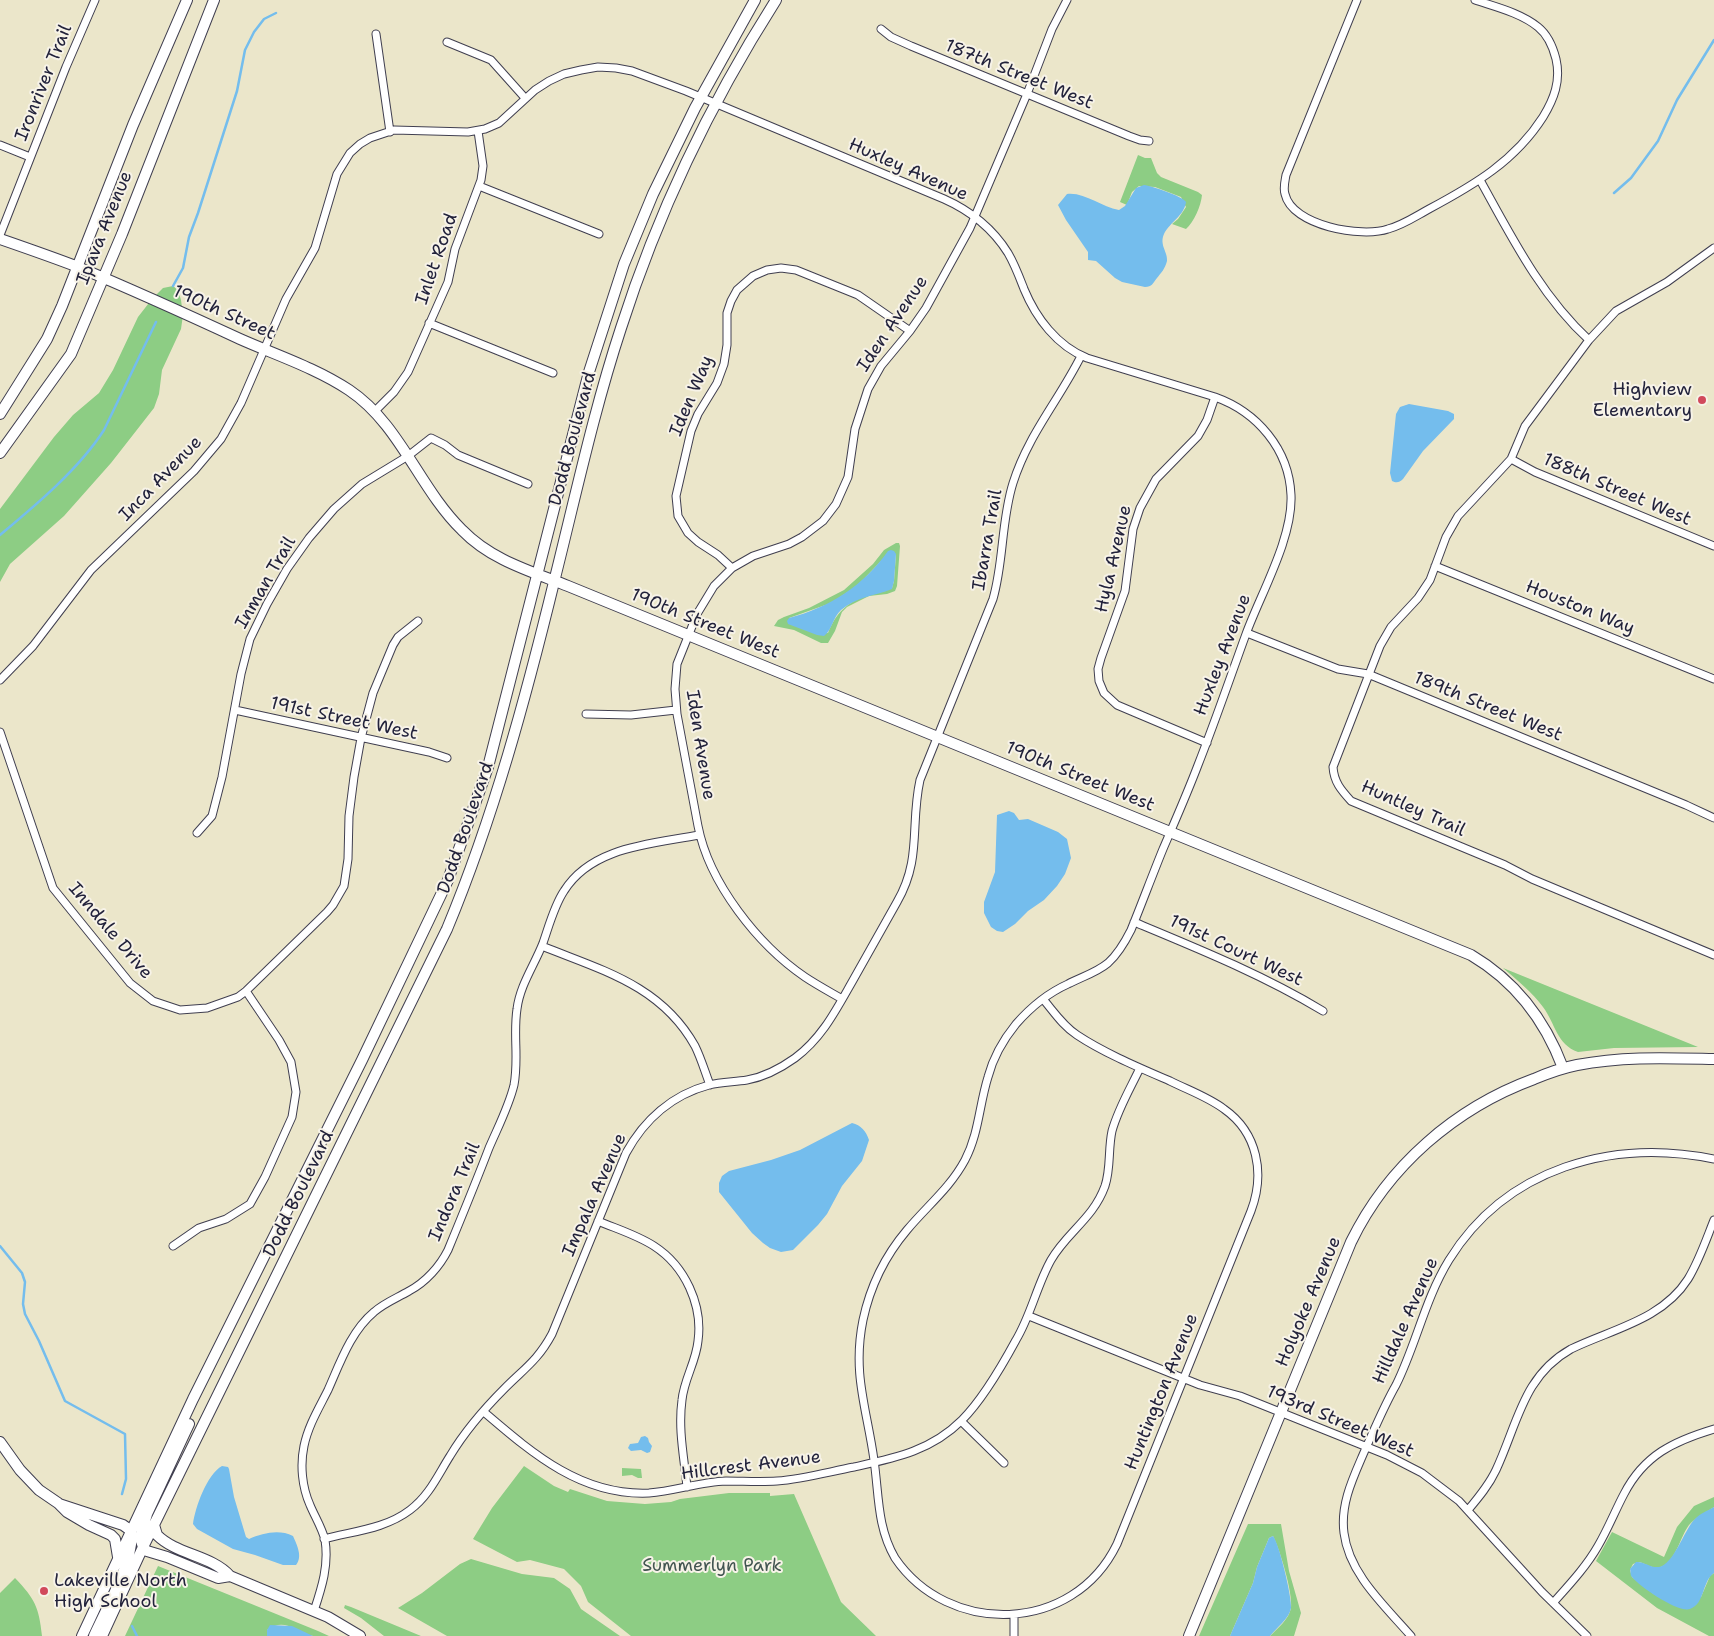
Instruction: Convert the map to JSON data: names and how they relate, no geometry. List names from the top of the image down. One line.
{"streets":{"street":["187th Street West","Ironriver Trail","Huxley Avenue","Ipava Avenue","Inlet Road","190th Street","Iden Avenue","Iden Way","Dodd Boulevard","Inca Avenue","188th Street West","Ibarra Trail","Hyla Avenue","Inman Trail","Houston Way","190th Street West","189th Street West","191st Street West","Huntley Trail","Inndale Drive","191st Court West","Indora Trail","Impala Avenue","Holyoke Avenue","Hilldale Avenue","Huntington Avenue","193rd Street West","Hillcrest Avenue"]},"crossings":[["187th Street West","Iden Avenue"],["Huxley Avenue","Iden Avenue"],["Huxley Avenue","Dodd Boulevard"],["Huxley Avenue","Inca Avenue"],["Huxley Avenue","Ibarra Trail"],["Huxley Avenue","Hyla Avenue"],["Huxley Avenue","190th Street West"],["Huxley Avenue","189th Street West"],["Huxley Avenue","191st Court West"],["Huxley Avenue","Huntington Avenue"],["Huxley Avenue","Hillcrest Avenue"],["Ipava Avenue","190th Street"],["Inlet Road","190th Street"],["Inlet Road","Inca Avenue"],["190th Street","Dodd Boulevard"],["190th Street","Inca Avenue"],["190th Street","Inman Trail"],["190th Street","190th Street West"],["Iden Avenue","Iden Way"],["Iden Avenue","190th Street West"],["Iden Avenue","Indora Trail"],["Iden Avenue","Impala Avenue"],["Dodd Boulevard","Inca Avenue"],["Dodd Boulevard","190th Street West"],["188th Street West","Huntley Trail"],["Ibarra Trail","190th Street West"],["Ibarra Trail","Impala Avenue"],["Inman Trail","191st Street West"],["Houston Way","Huntley Trail"],["190th Street West","Impala Avenue"],["190th Street West","Holyoke Avenue"],["189th Street West","Huntley Trail"],["191st Street West","Inndale Drive"],["Indora Trail","Impala Avenue"],["Impala Avenue","Hillcrest Avenue"],["Holyoke Avenue","193rd Street West"],["Hilldale Avenue","193rd Street West"],["Huntington Avenue","193rd Street West"],["Huntington Avenue","Hillcrest Avenue"],["193rd Street West","Hillcrest Avenue"]],"parks":["Summerlyn Park"],"places":["Highview Elementary","Lakeville North High School"]}
